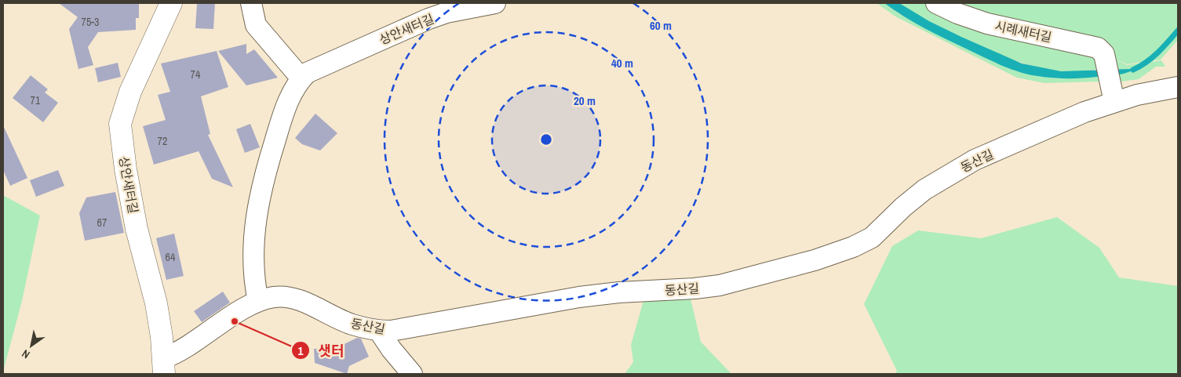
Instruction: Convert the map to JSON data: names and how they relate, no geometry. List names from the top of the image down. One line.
{"streets":{"street":["상안새터길","시례새터길","동산길"]},"crossings":[["상안새터길","동산길"],["시례새터길","동산길"]],"places":["샛터"],"house_numbers":["75-3","74","71","72","67","64"],"north":"bottom left","rings":["60 m","40 m","20 m"]}
